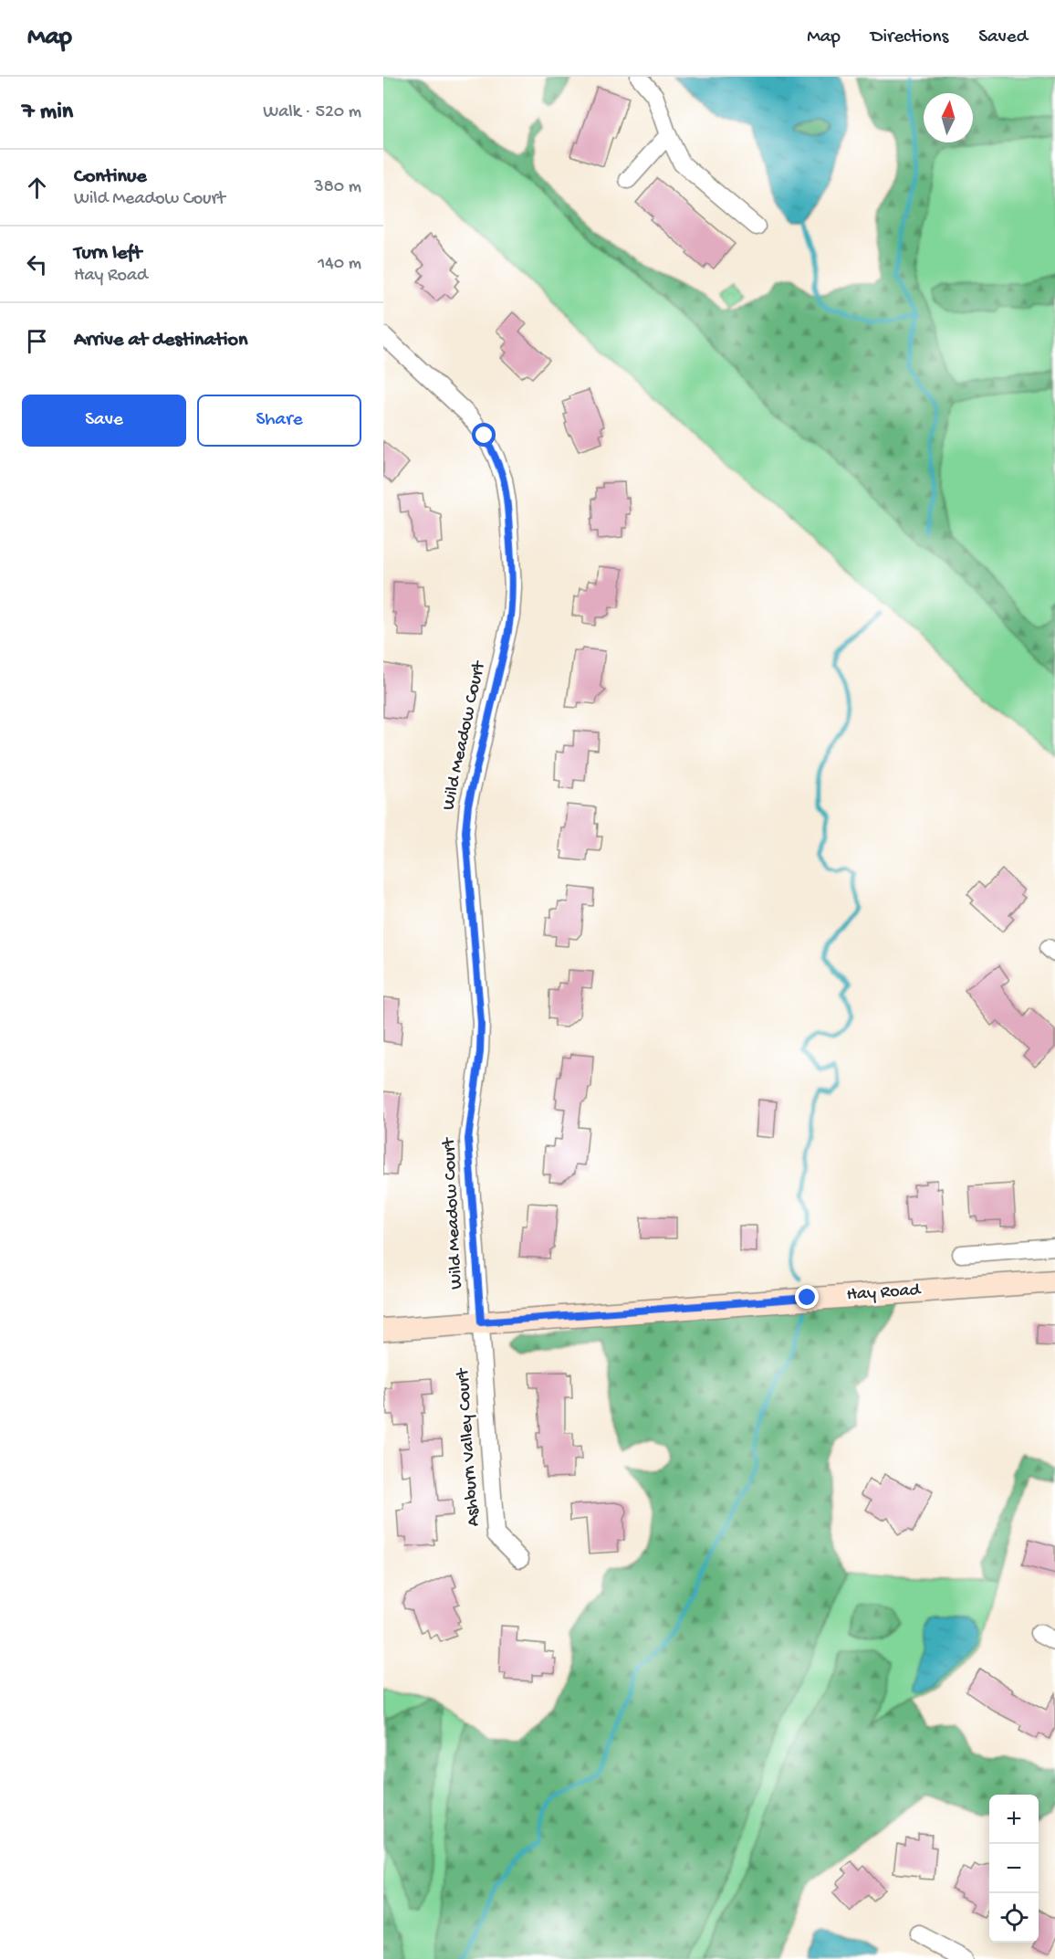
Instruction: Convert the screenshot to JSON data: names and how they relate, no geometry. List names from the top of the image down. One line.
{"streets":{"street":["Wild Meadow Court","Hay Road","Ashburn Valley Court"]},"crossings":[["Wild Meadow Court","Hay Road"],["Wild Meadow Court","Ashburn Valley Court"],["Hay Road","Ashburn Valley Court"]],"north":"top","page":{"header":"Map","nav":["Map","Directions","Saved"],"heading":["7 min","Walk · 520 m"],"list":[["Continue","Wild Meadow Court","380 m"],["Turn left","Hay Road","140 m"],"Arrive at destination"],"buttons":["Save","Share"],"map_buttons":["+","−"]}}
